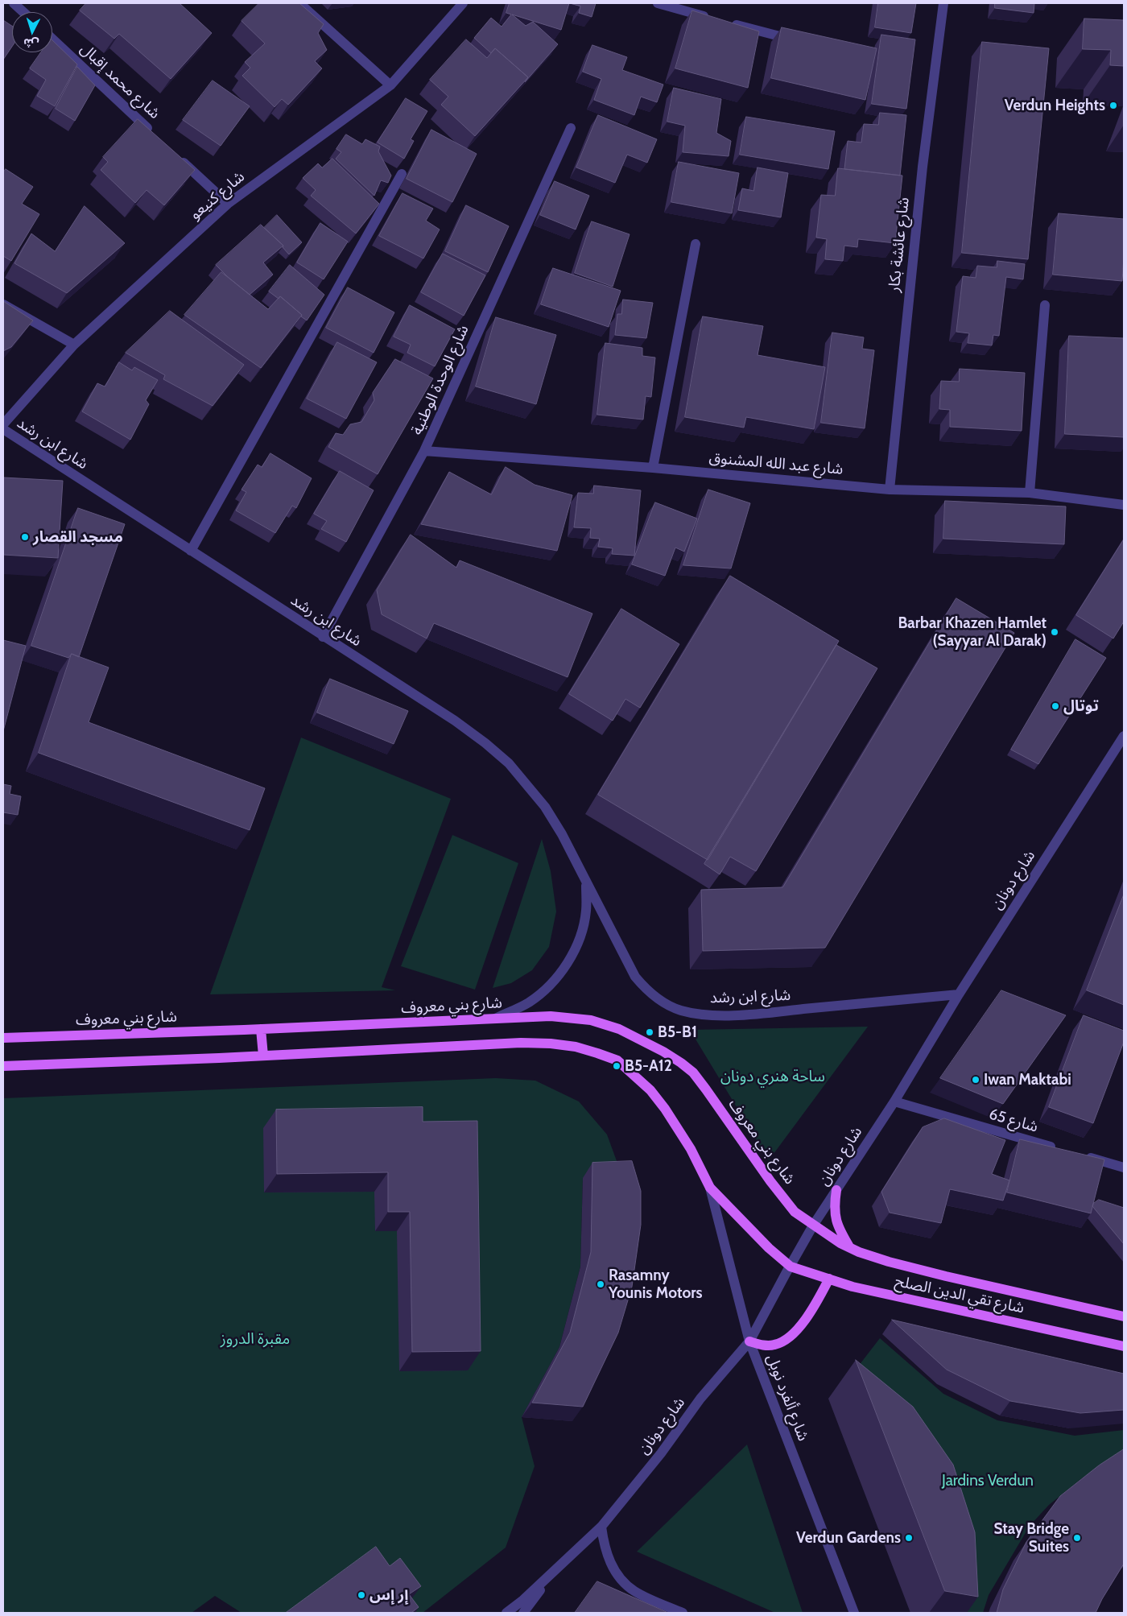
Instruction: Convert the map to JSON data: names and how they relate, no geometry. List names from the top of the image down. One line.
{"streets":{"main road":["شارع بني معروف","شارع تقي الدين الصلح"],"street":["شارع محمد إقبال","شارع كنيعو","شارع عائشة بكار","شارع الوحدة الوطنية","شارع ابن رشد","شارع عبد الله المشنوق","شارع دونان","شارع 65","شارع ألفرد نوبل"]},"crossings":[["شارع عائشة بكار","شارع عبد الله المشنوق"],["شارع الوحدة الوطنية","شارع ابن رشد"],["شارع الوحدة الوطنية","شارع عبد الله المشنوق"],["شارع ابن رشد","شارع دونان"],["شارع ابن رشد","شارع بني معروف"],["شارع دونان","شارع بني معروف"],["شارع دونان","شارع 65"],["شارع دونان","شارع تقي الدين الصلح"],["شارع دونان","شارع ألفرد نوبل"],["شارع بني معروف","شارع تقي الدين الصلح"]],"parks":["ساحة هنري دونان","مقبرة الدروز","Jardins Verdun"],"places":["Verdun Heights","مسجد القصار","Barbar Khazen Hamlet (Sayyar Al Darak)","توتال","B5-B1","B5-A12","Iwan Maktabi","Rasamny Younis Motors","Verdun Gardens","Stay Bridge Suites","إر إس"],"north":"bottom"}
